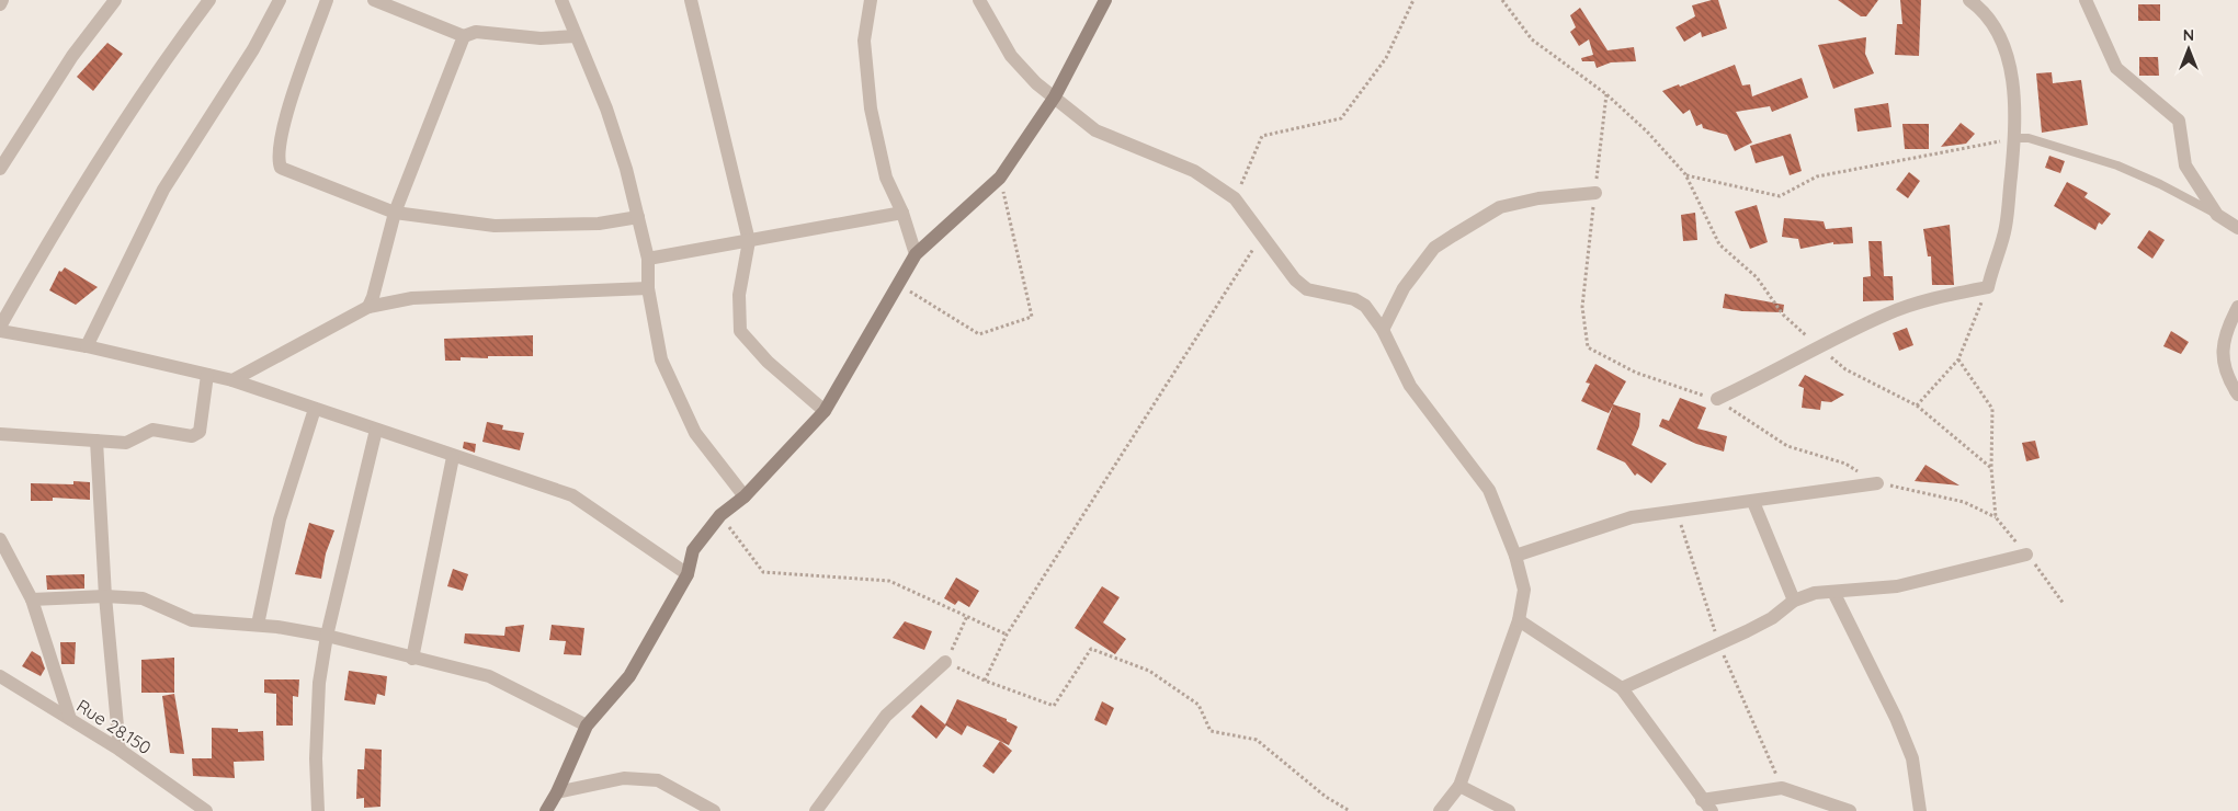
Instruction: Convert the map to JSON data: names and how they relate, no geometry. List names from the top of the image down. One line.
{"streets":{"street":["Rue 28.150"]},"north":"top"}
